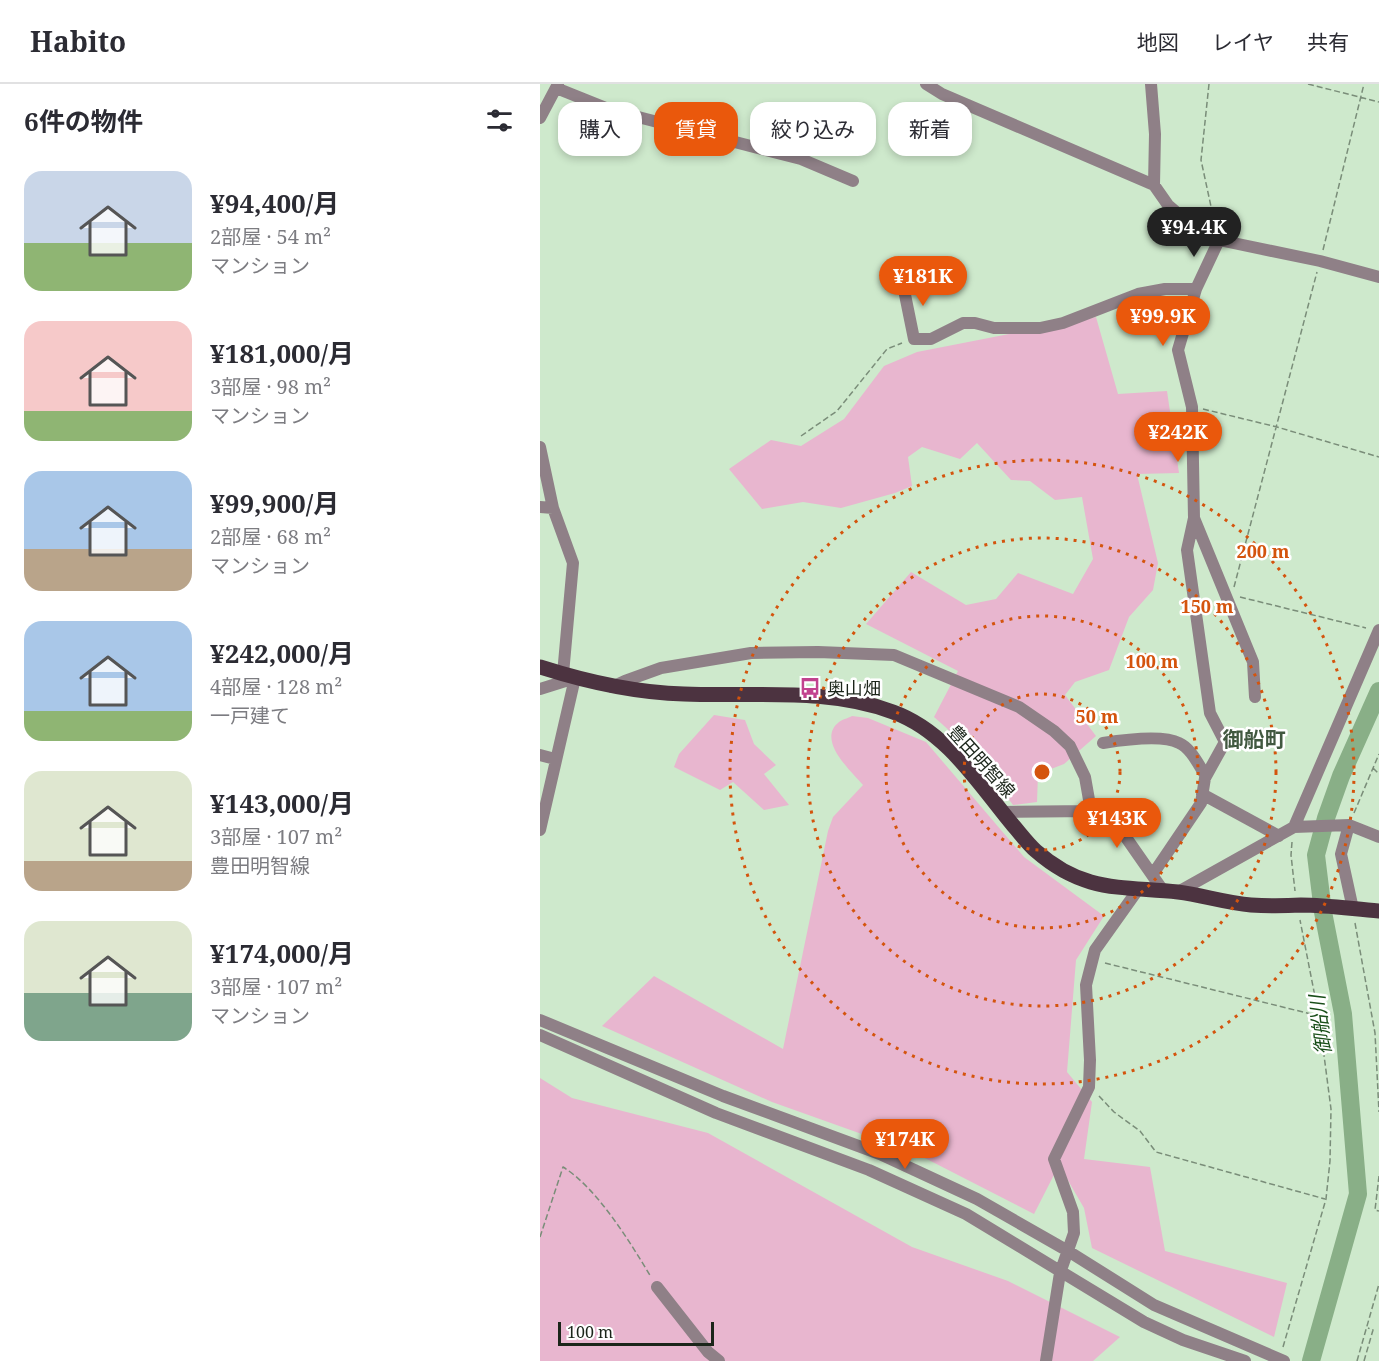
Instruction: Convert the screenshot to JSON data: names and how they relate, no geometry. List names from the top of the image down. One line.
{"streets":{"main road":["豊田明智線"]},"districts":["御船町"],"water":["御船川"],"places":{"bus stop":["奥山畑"]},"scale_bar":"100 m","page":{"header":"Habito","nav":["地図","レイヤ","共有"],"heading":"6件の物件","chip":["購入","賃貸","絞り込み","新着"],"list":[{"name":"¥94,400/月","note":"2部屋 · 54 m² · マンション"},{"name":"¥181,000/月","note":"3部屋 · 98 m² · マンション"},{"name":"¥99,900/月","note":"2部屋 · 68 m² · マンション"},{"name":"¥242,000/月","note":"4部屋 · 128 m² · 一戸建て"},{"name":"¥143,000/月","note":"3部屋 · 107 m² · 豊田明智線"},{"name":"¥174,000/月","note":"3部屋 · 107 m² · マンション"}],"price":["¥94.4K","¥181K","¥99.9K","¥242K","¥143K","¥174K"],"scale":"100 m"},"rings":["200 m","150 m","100 m","50 m"]}
